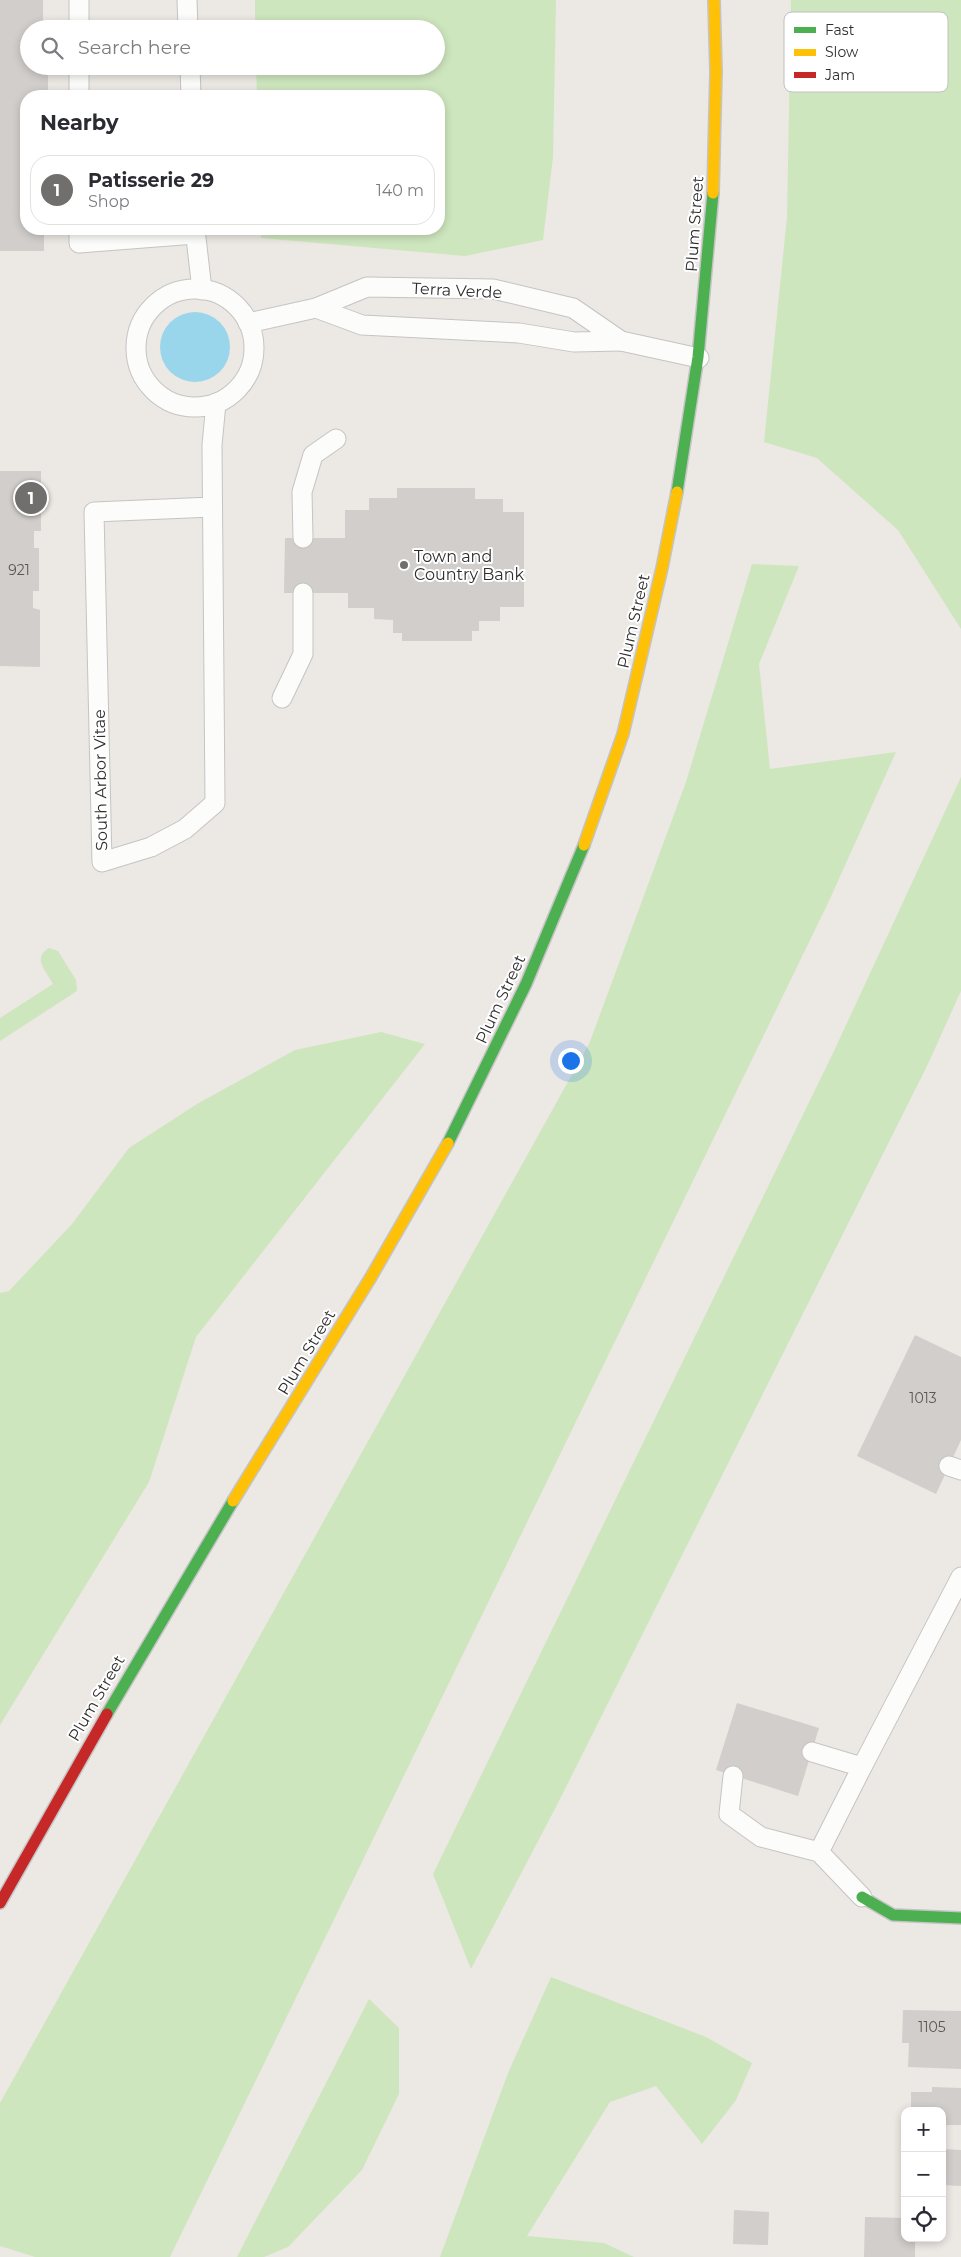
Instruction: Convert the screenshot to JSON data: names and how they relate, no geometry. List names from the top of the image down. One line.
{"streets":{"main road":["Plum Street"],"lane":["Terra Verde","South Arbor Vitae"]},"crossings":[["Plum Street","Terra Verde"],["Terra Verde","South Arbor Vitae"]],"places":["Town and Country Bank"],"house_numbers":["921","1013","1105"],"legend":["Fast","Slow","Jam"],"page":{"search":"Search here","heading":"Nearby","list":[{"mark":"1","name":"Patisserie 29","note":"Shop","value":"140 m"}],"pins":"1","map_buttons":["+","−"]}}
